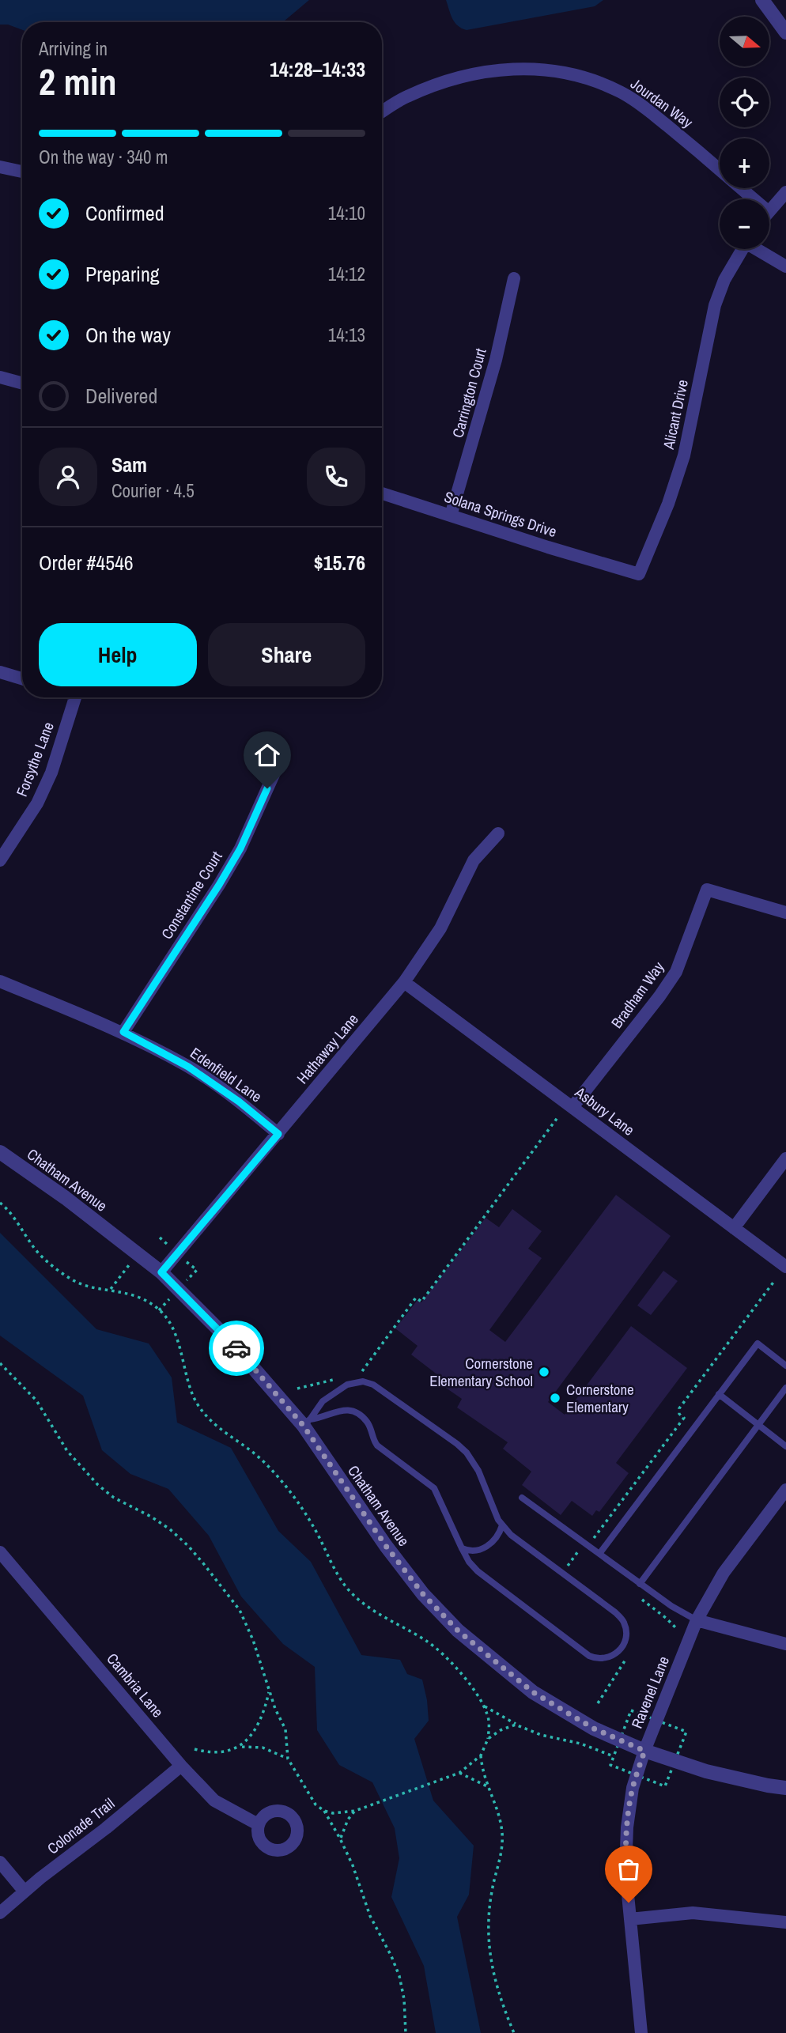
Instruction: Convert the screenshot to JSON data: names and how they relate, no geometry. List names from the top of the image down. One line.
{"streets":{"street":["Jourdan Way","Carrington Court","Alicant Drive","Solana Springs Drive","Forsythe Lane","Constantine Court","Bradham Way","Hathaway Lane","Edenfield Lane","Asbury Lane","Chatham Avenue","Cambria Lane","Ravenel Lane","Colonade Trail"]},"crossings":[["Carrington Court","Solana Springs Drive"],["Alicant Drive","Solana Springs Drive"],["Constantine Court","Edenfield Lane"],["Bradham Way","Asbury Lane"],["Hathaway Lane","Edenfield Lane"],["Hathaway Lane","Asbury Lane"],["Hathaway Lane","Chatham Avenue"],["Chatham Avenue","Ravenel Lane"],["Cambria Lane","Colonade Trail"]],"places":["Cornerstone Elementary School","Cornerstone Elementary"],"north":"right","page":{"map_buttons":["+","−"],"heading":["2 min","Arriving in","14:28–14:33"],"panel":["Sam","Courier · 4.5","Order #4546","$15.76"],"bar":"On the way · 340 m","list":[["Confirmed","14:10"],["Preparing","14:12"],["On the way","14:13"],"Delivered"],"buttons":["Help","Share"]}}
